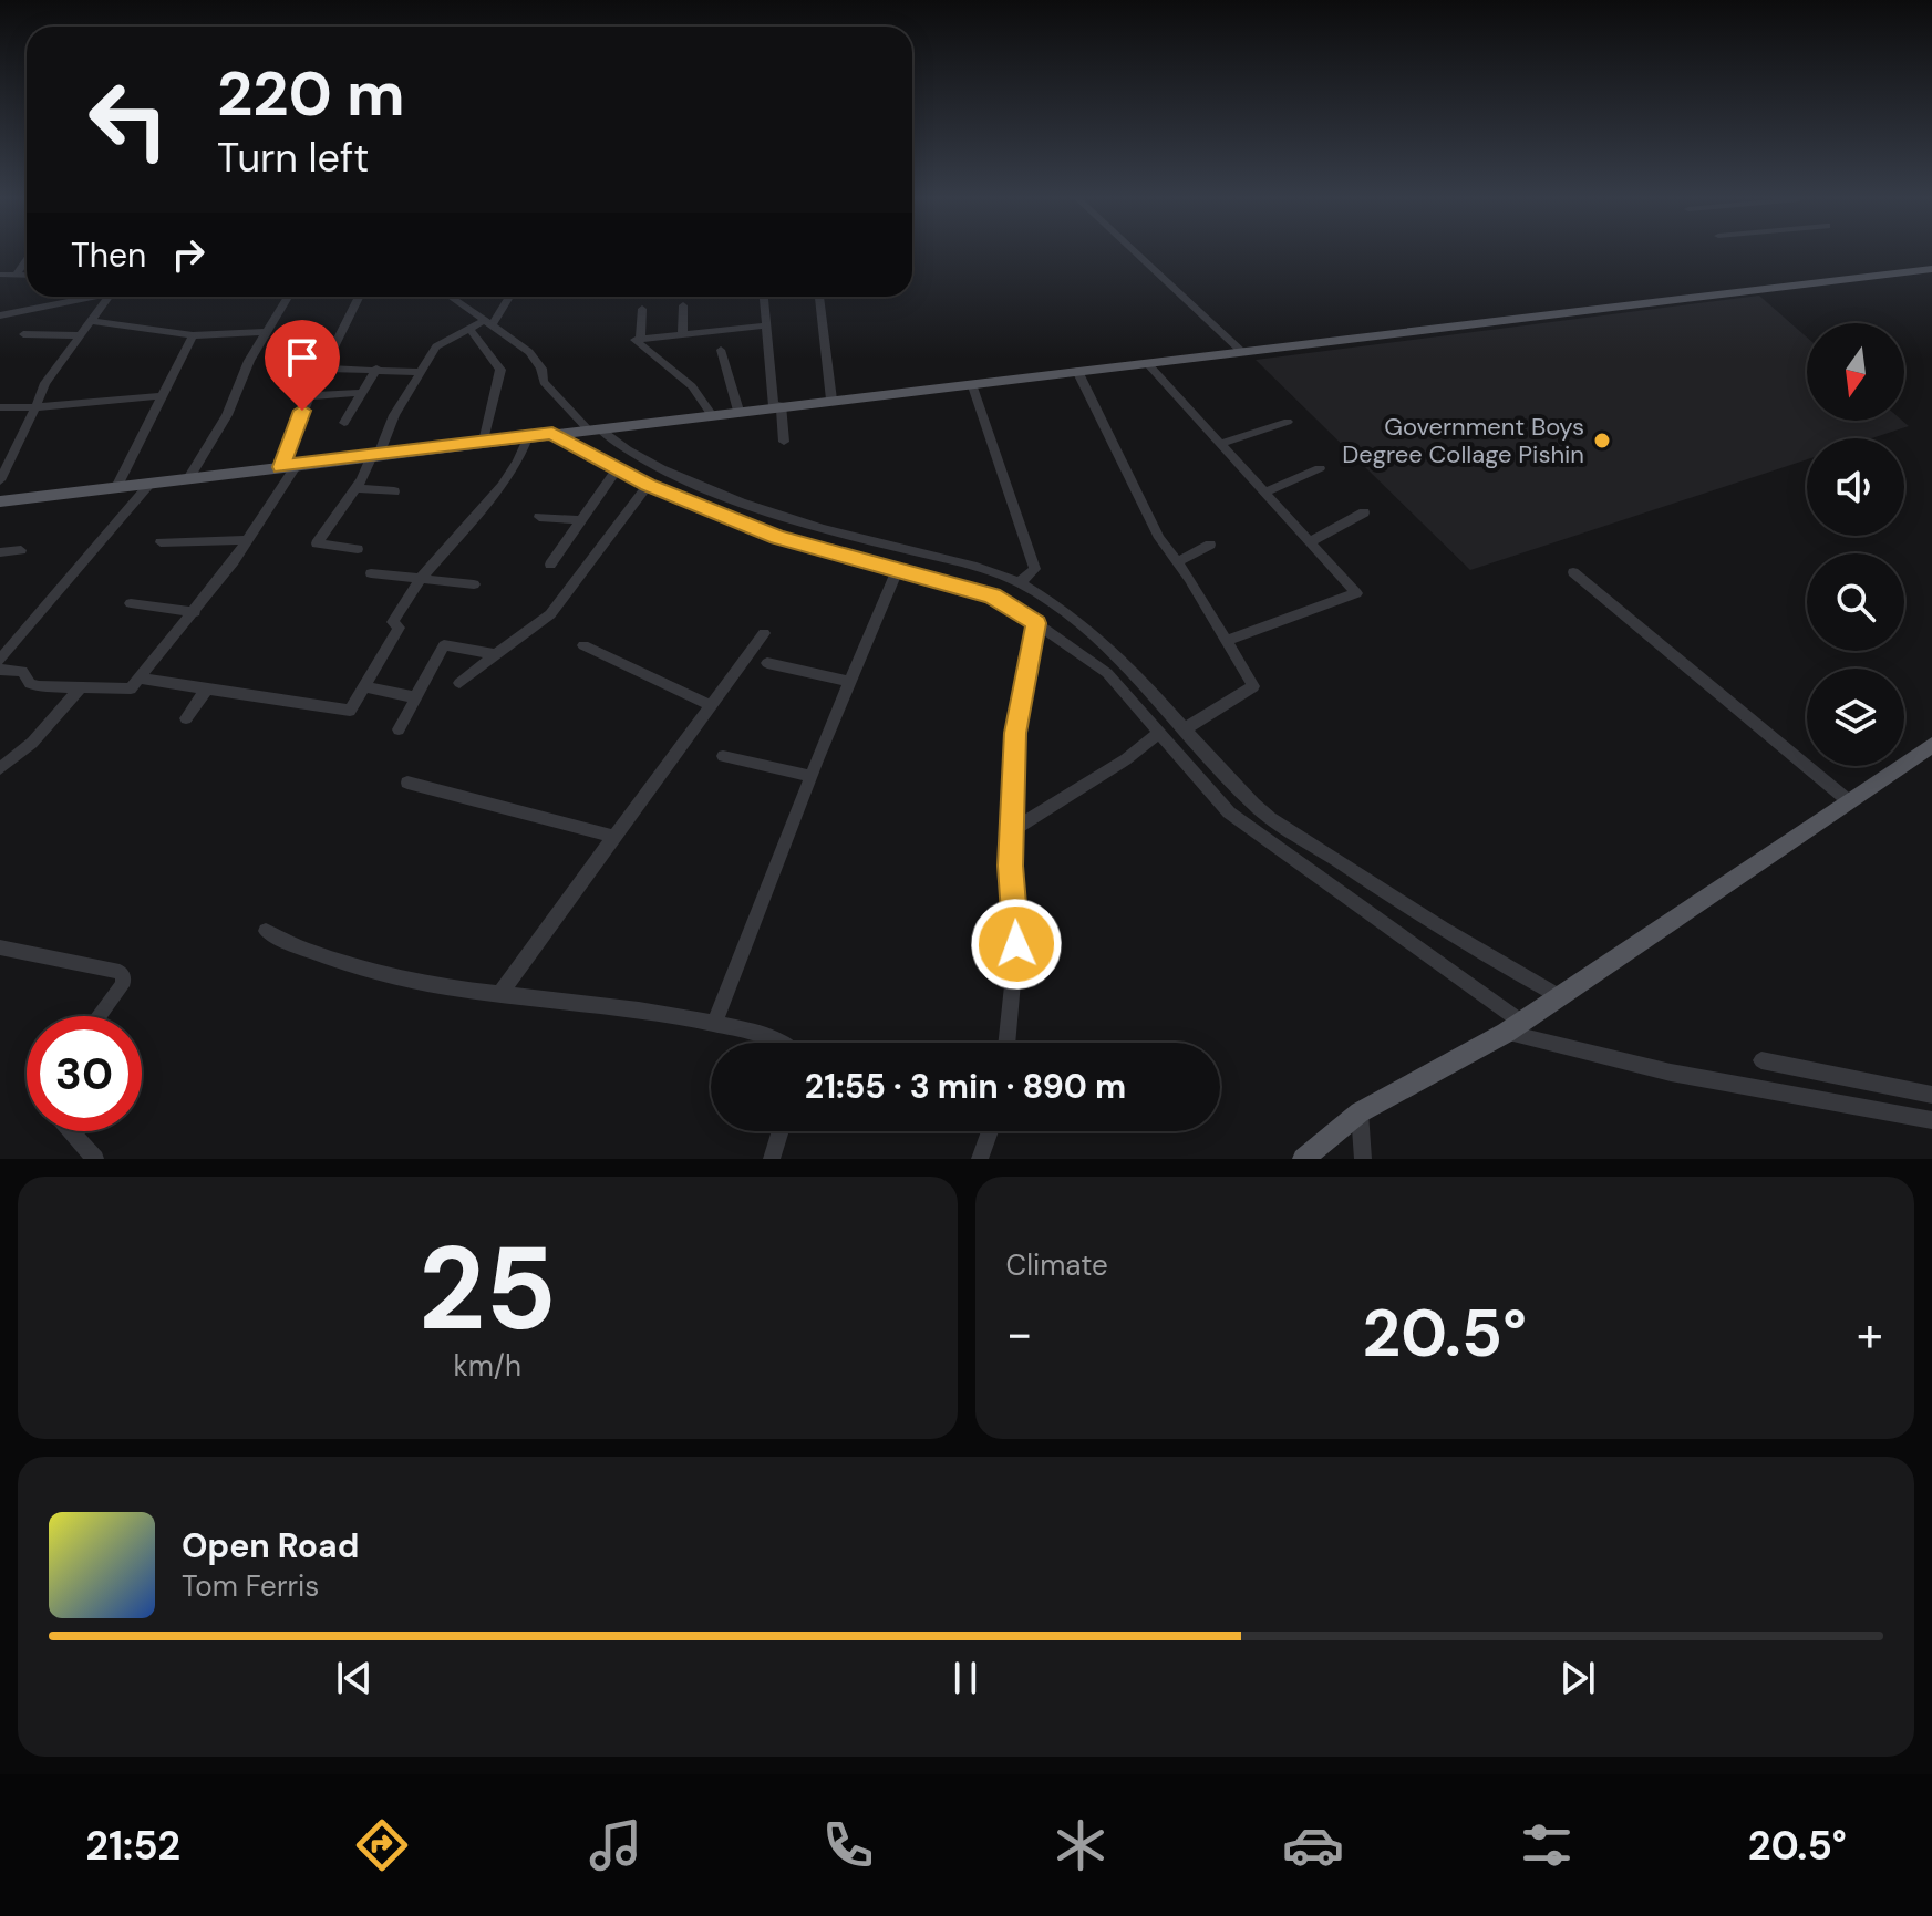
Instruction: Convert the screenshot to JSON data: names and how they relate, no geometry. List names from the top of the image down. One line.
{"places":["Government Boys Degree Collage Pishin"],"north":"bottom","page":{"turn":["220 m","Turn left"],"then":"Then","limit":"30","trip":"21:55 · 3 min · 890 m","tile":[["25","km/h"],"Climate"],"heat":["−","20.5°","+"],"song":["Open Road","Tom Ferris"],"tabs":["21:52","20.5°"]}}
